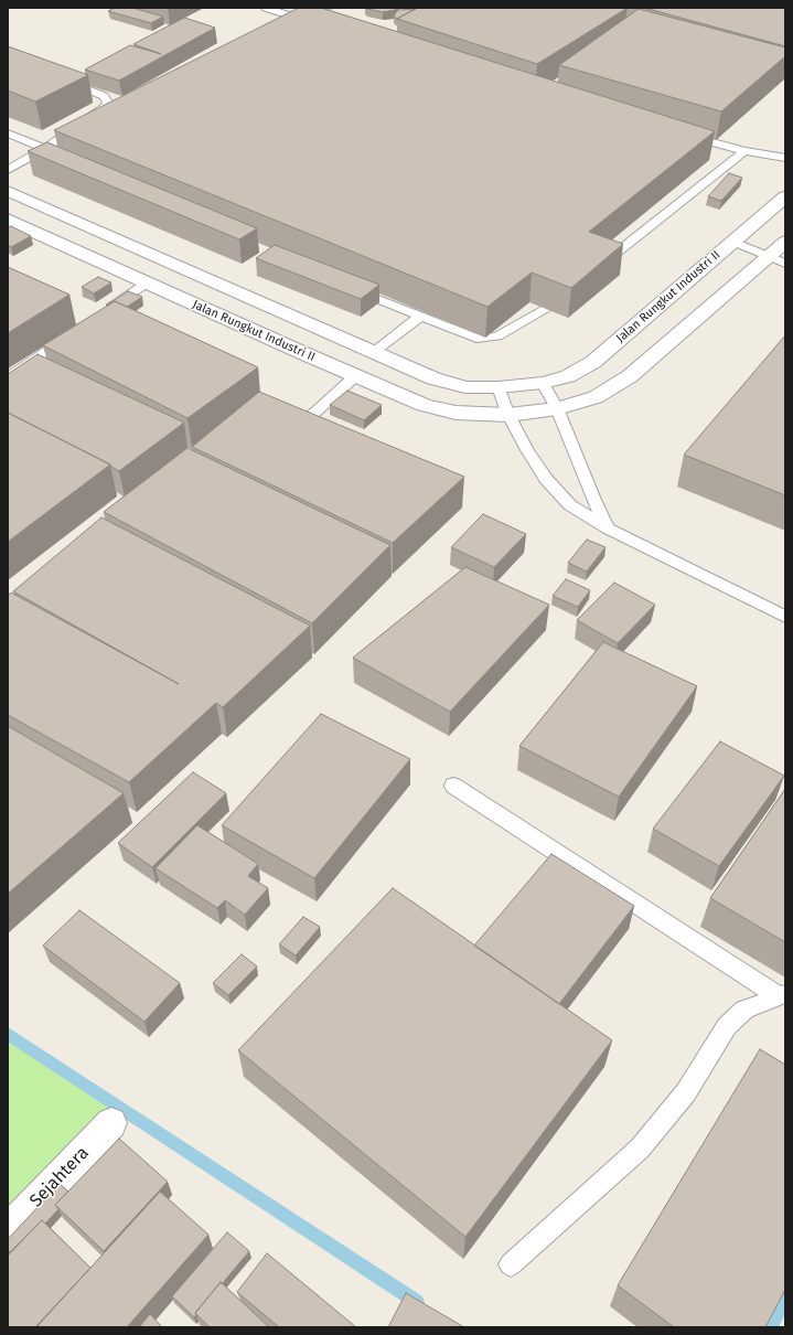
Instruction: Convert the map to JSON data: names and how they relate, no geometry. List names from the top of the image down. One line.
{"streets":{"street":["Jalan Rungkut Industri II","Sejahtera"]}}
